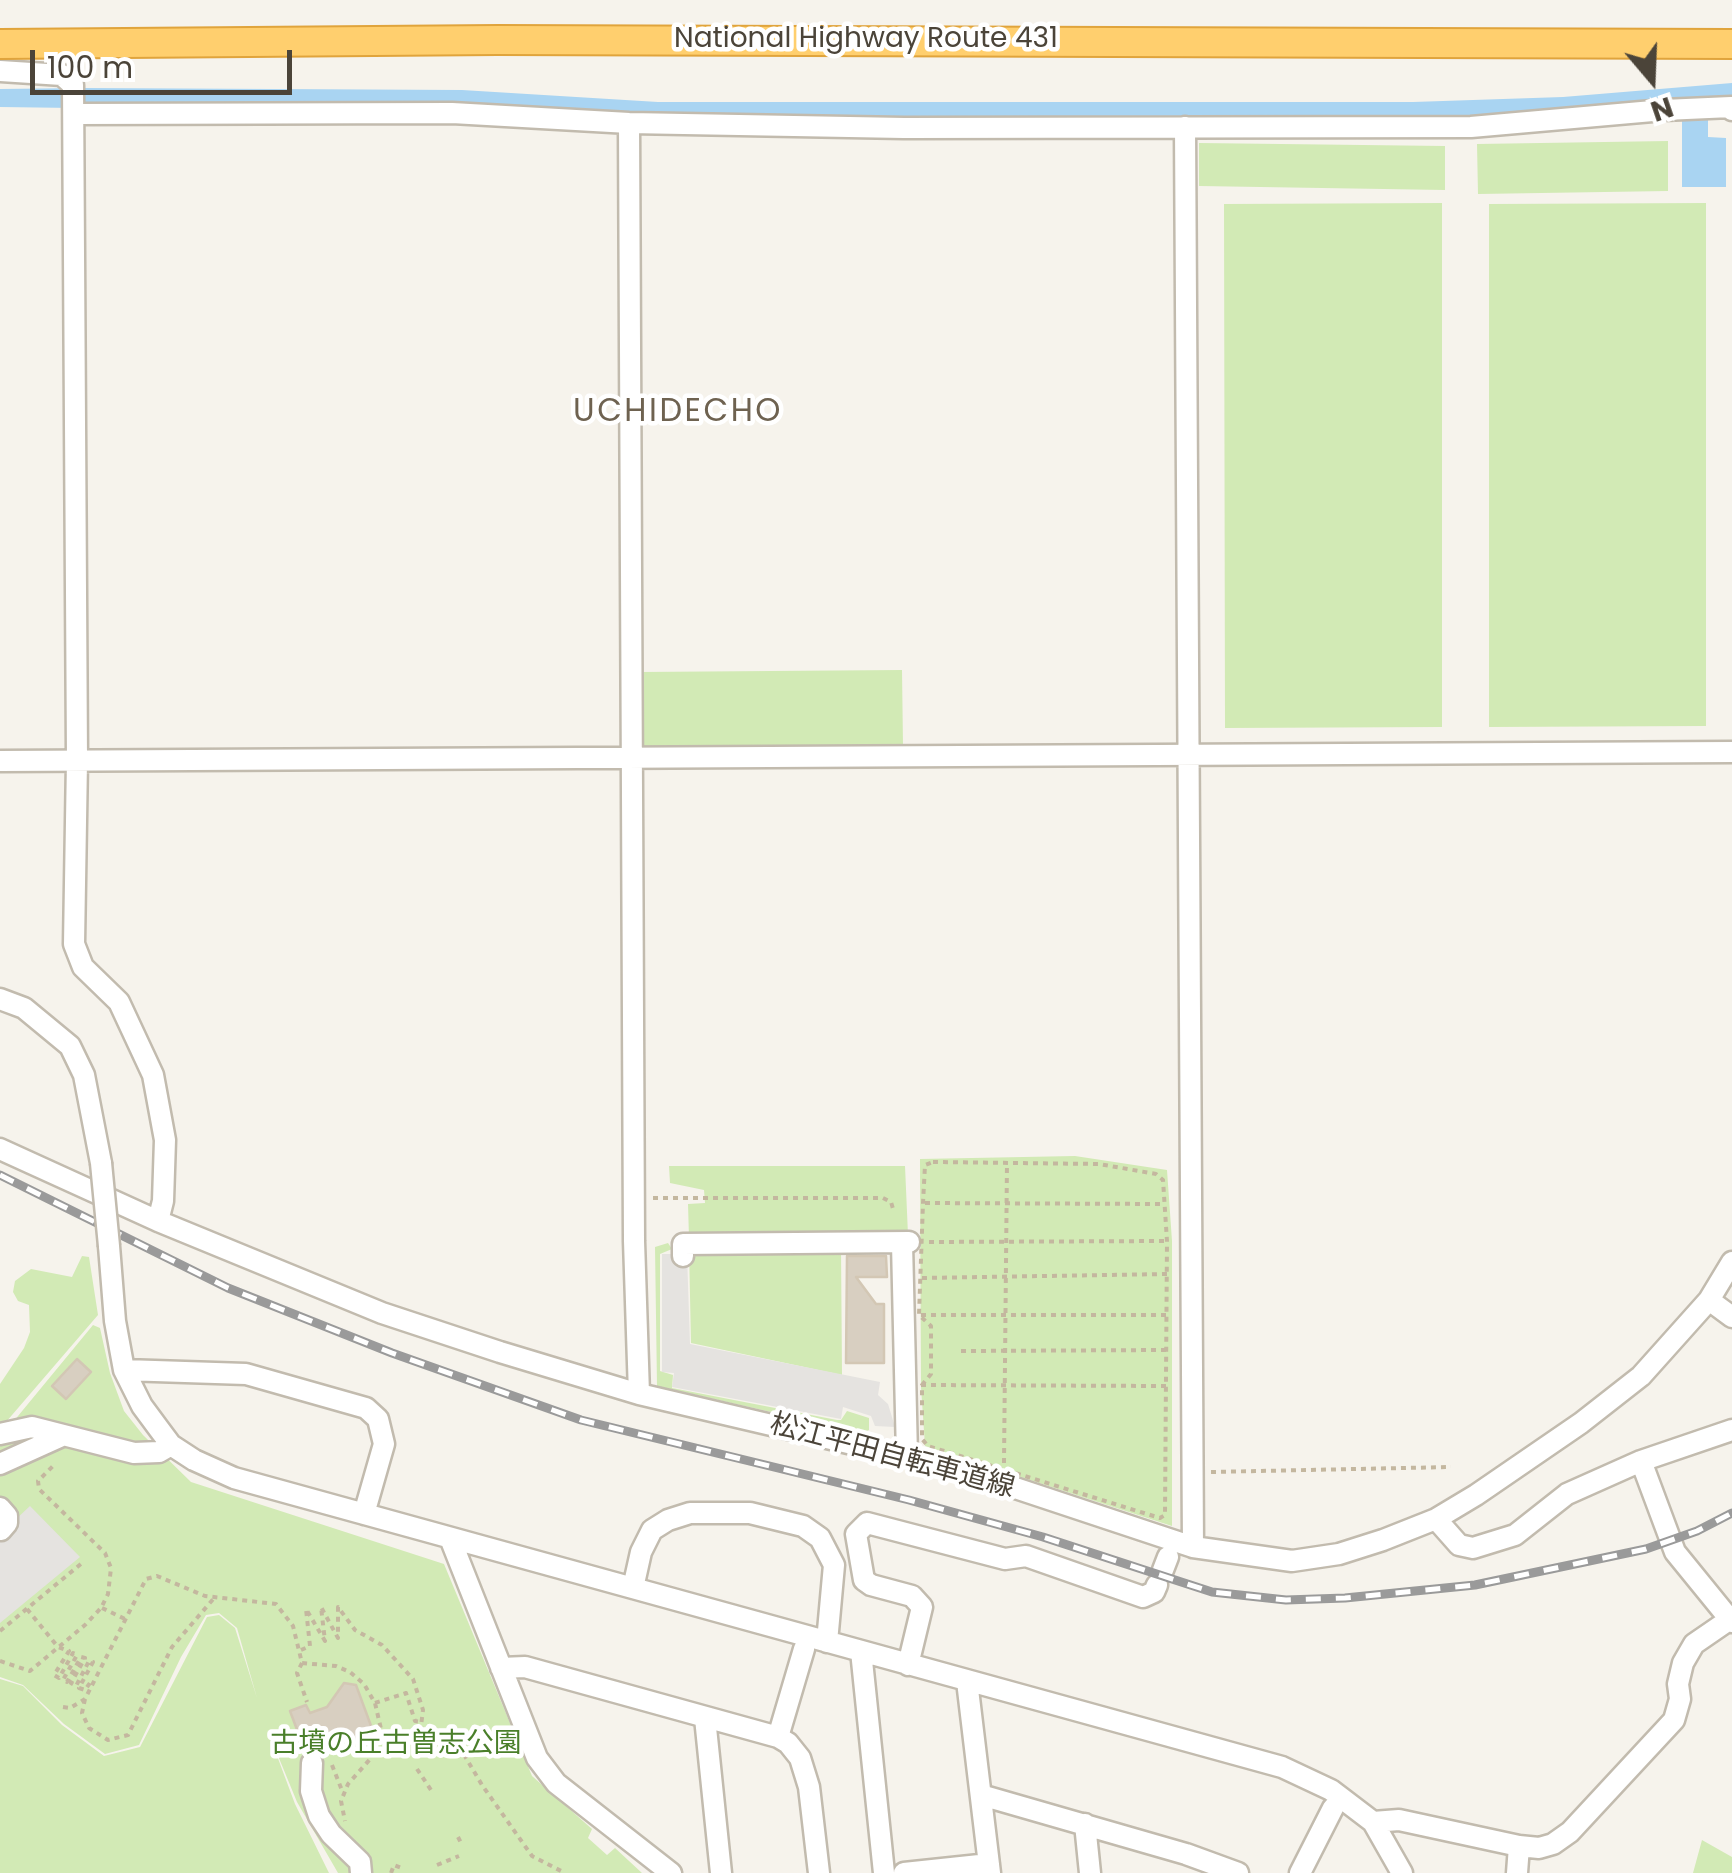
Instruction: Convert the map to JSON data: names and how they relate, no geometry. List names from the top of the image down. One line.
{"streets":{"highway":["National Highway Route 431"],"street":["松江平田自転車道線"]},"districts":["UCHIDECHO"],"parks":["古墳の丘古曽志公園"],"scale_bar":"100 m","north":"bottom"}
